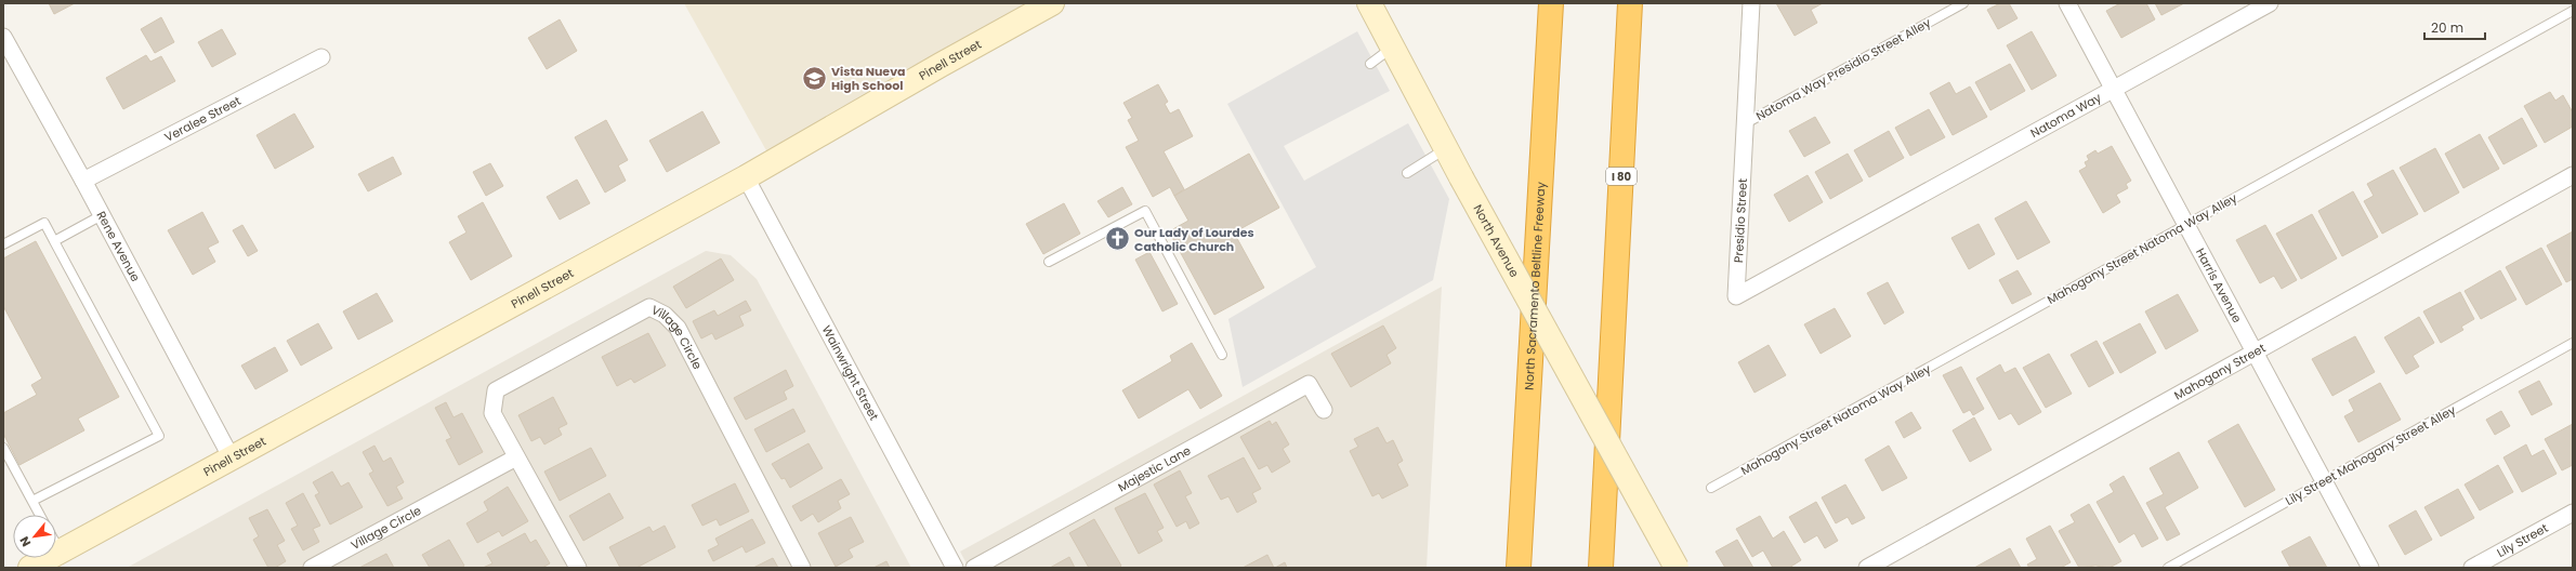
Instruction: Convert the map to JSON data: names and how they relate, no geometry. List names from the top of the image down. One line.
{"streets":{"highway":["I 80","North Sacramento Beltline Freeway"],"street":["Pinell Street","Natoma Way","Veralee Street","Presidio Street","North Avenue","Rene Avenue","Harris Avenue","Village Circle","Mahogany Street","Wainwright Street","Majestic Lane","Lily Street"],"lane":["Natoma Way Presidio Street Alley","Mahogany Street Natoma Way Alley","Lily Street Mahogany Street Alley"]},"crossings":[["Pinell Street","Rene Avenue"],["Pinell Street","Wainwright Street"],["Natoma Way Presidio Street Alley","Presidio Street"],["Natoma Way","Presidio Street"],["Natoma Way","Harris Avenue"],["Veralee Street","Rene Avenue"],["Mahogany Street Natoma Way Alley","Harris Avenue"],["Harris Avenue","Mahogany Street"],["Harris Avenue","Lily Street Mahogany Street Alley"]],"places":{"school or university":["Vista Nueva High School"],"church":["Our Lady of Lourdes Catholic Church"]},"scale_bar":"20 m","north":"bottom left"}
